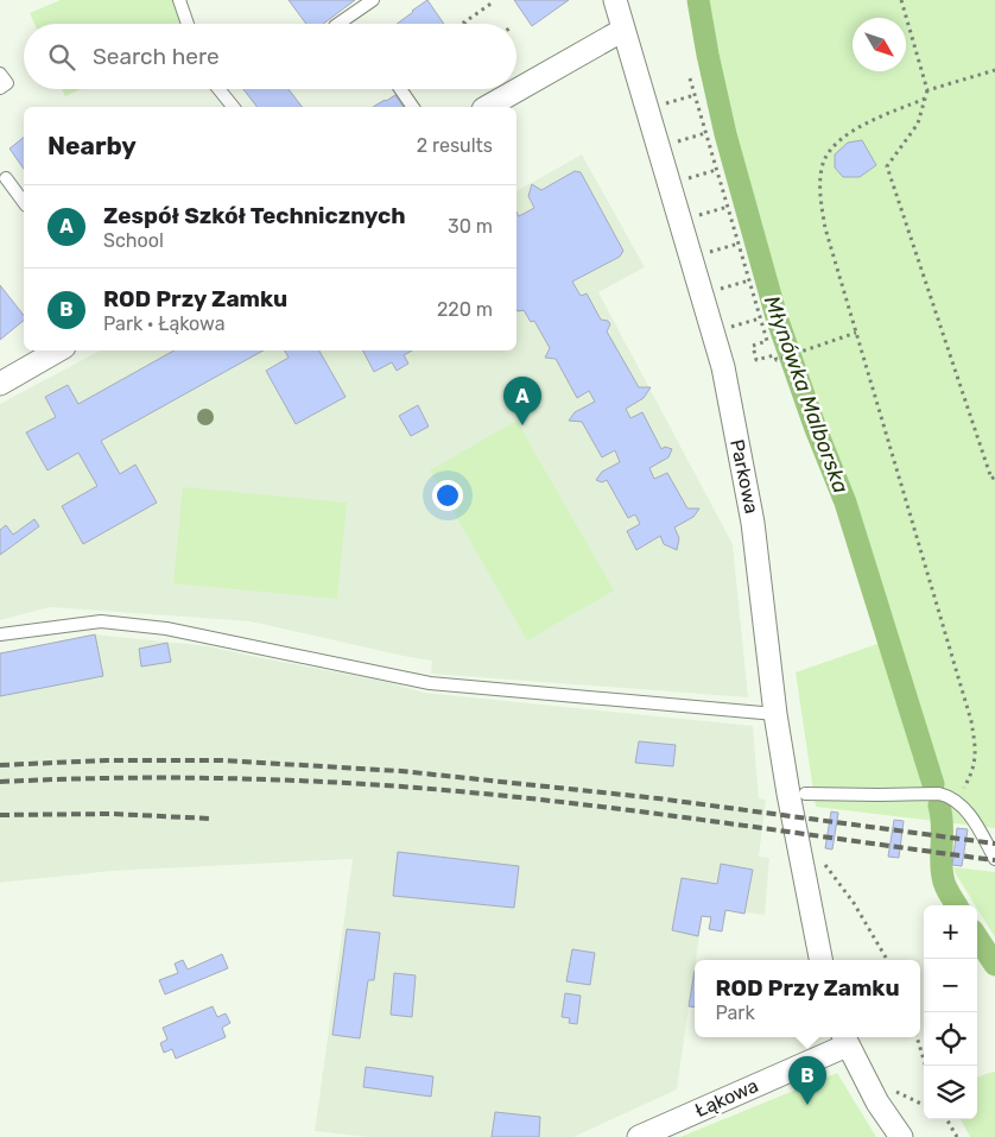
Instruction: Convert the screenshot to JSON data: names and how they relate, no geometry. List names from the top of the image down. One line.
{"streets":{"street":["Parkowa","Łąkowa"]},"water":["Młynówka Malborska"],"north":"bottom right","page":{"search":"Search here","heading":["Nearby","2 results"],"list":[{"mark":"A","name":"Zespół Szkół Technicznych","note":"School","value":"30 m"},{"mark":"B","name":"ROD Przy Zamku","note":"Park · Łąkowa","value":"220 m"}],"pins":["A","B"],"map_buttons":["+","−"],"popup":["ROD Przy Zamku","Park"]}}
